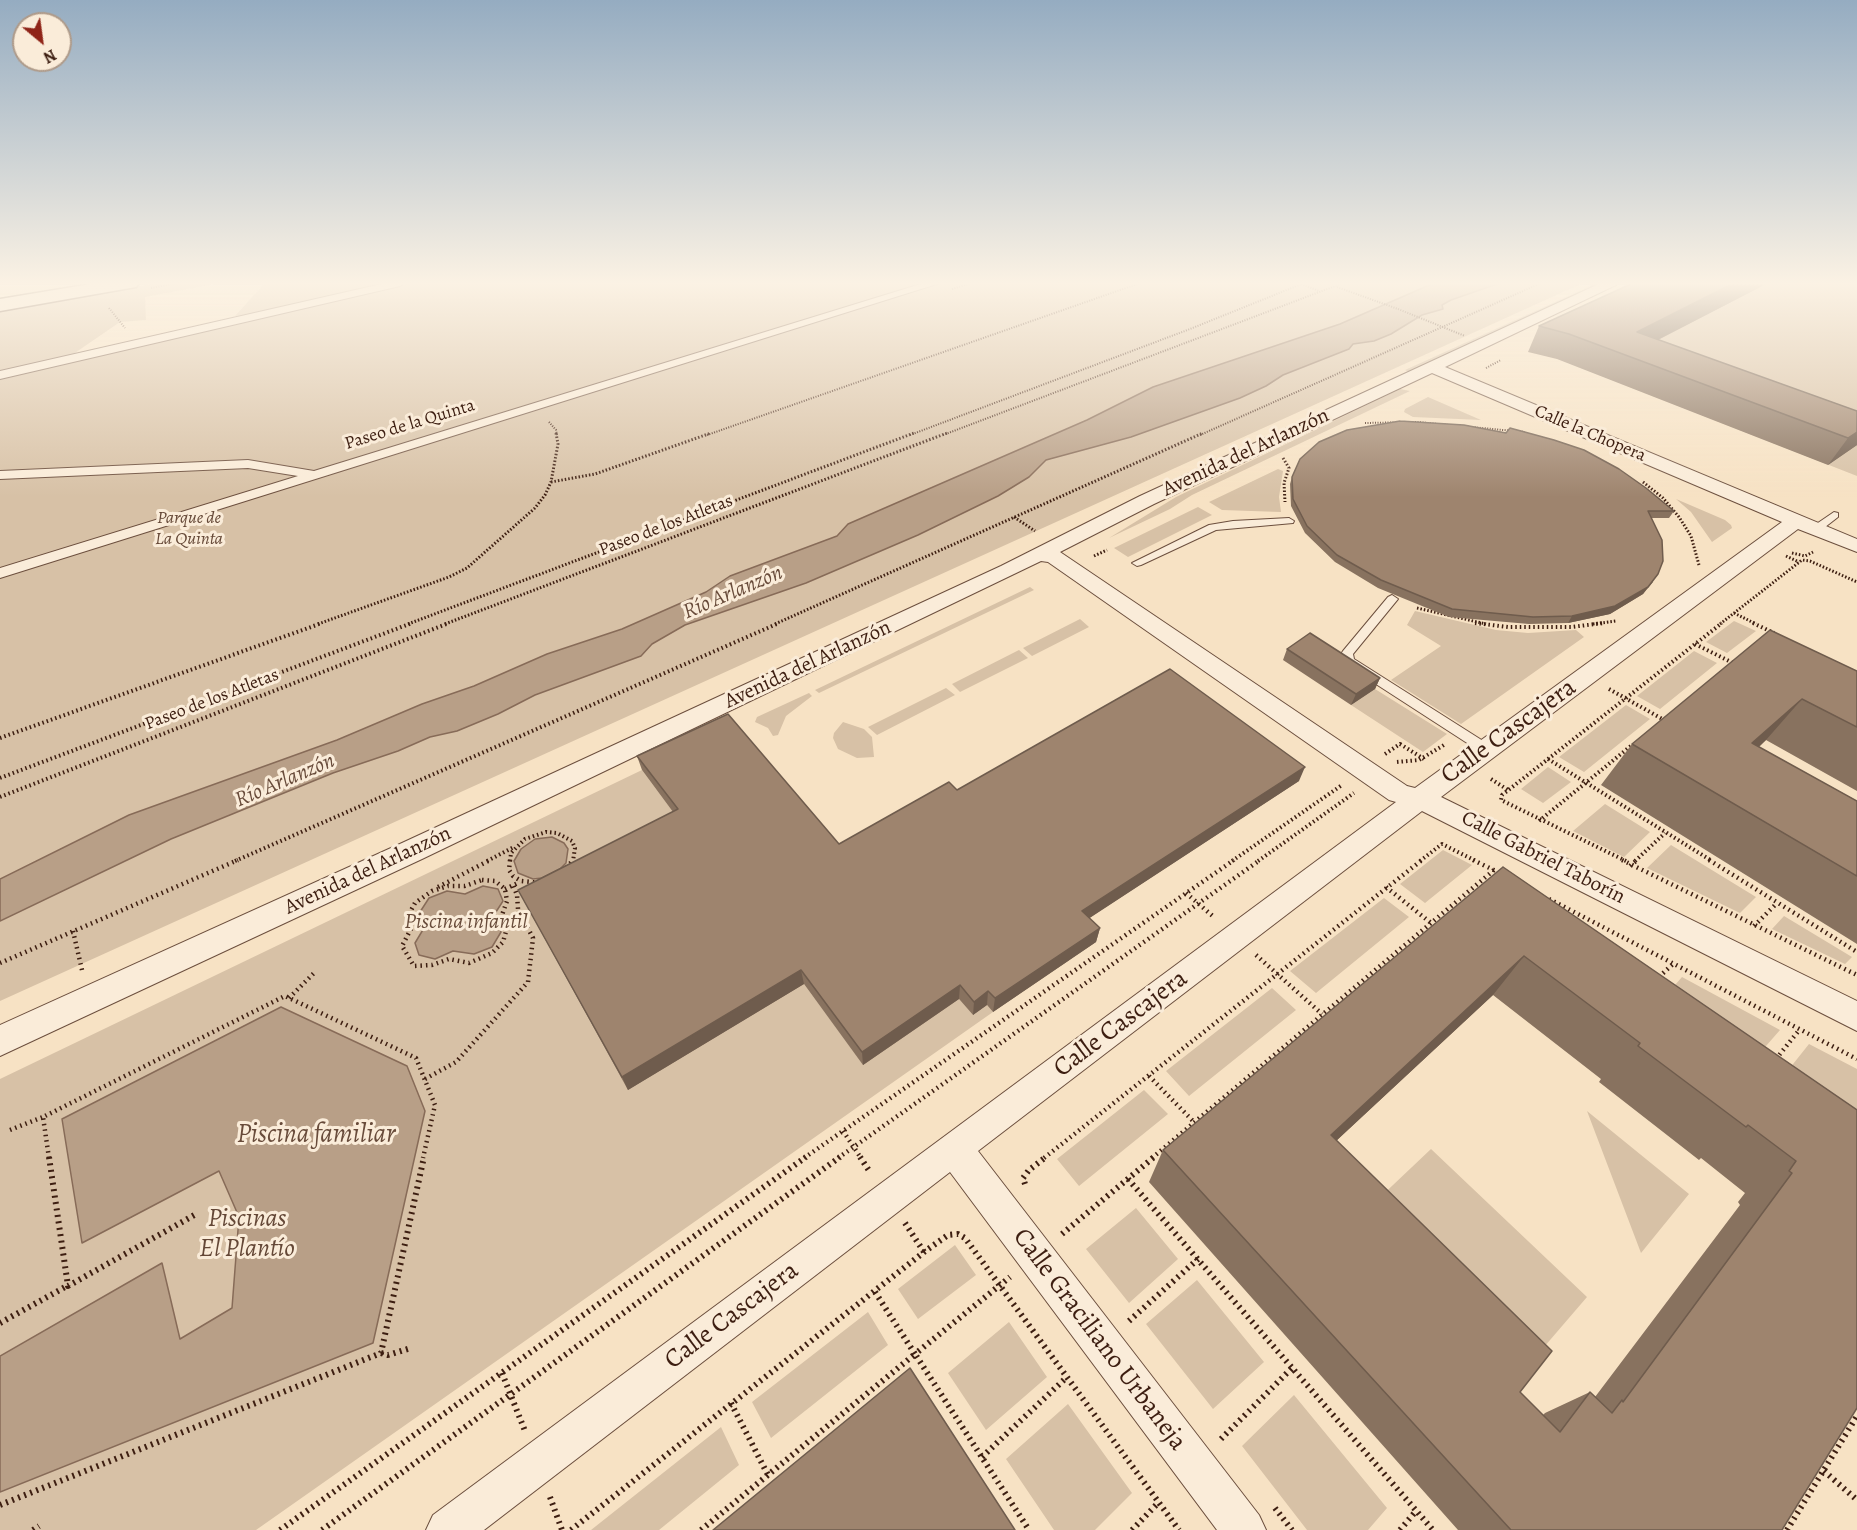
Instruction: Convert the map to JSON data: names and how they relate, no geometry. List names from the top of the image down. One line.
{"streets":{"street":["Paseo de la Quinta","Calle la Chopera","Avenida del Arlanzón","Calle Cascajera","Calle Gabriel Taborín","Calle Graciliano Urbaneja"],"path":["Paseo de los Atletas"]},"crossings":[["Calle la Chopera","Avenida del Arlanzón"],["Calle la Chopera","Calle Cascajera"],["Avenida del Arlanzón","Calle Gabriel Taborín"],["Calle Cascajera","Calle Gabriel Taborín"],["Calle Cascajera","Calle Graciliano Urbaneja"]],"water":["Río Arlanzón","Piscina infantil","Piscina familiar"],"parks":["Parque de La Quinta","Piscinas El Plantío"],"north":"bottom right"}
